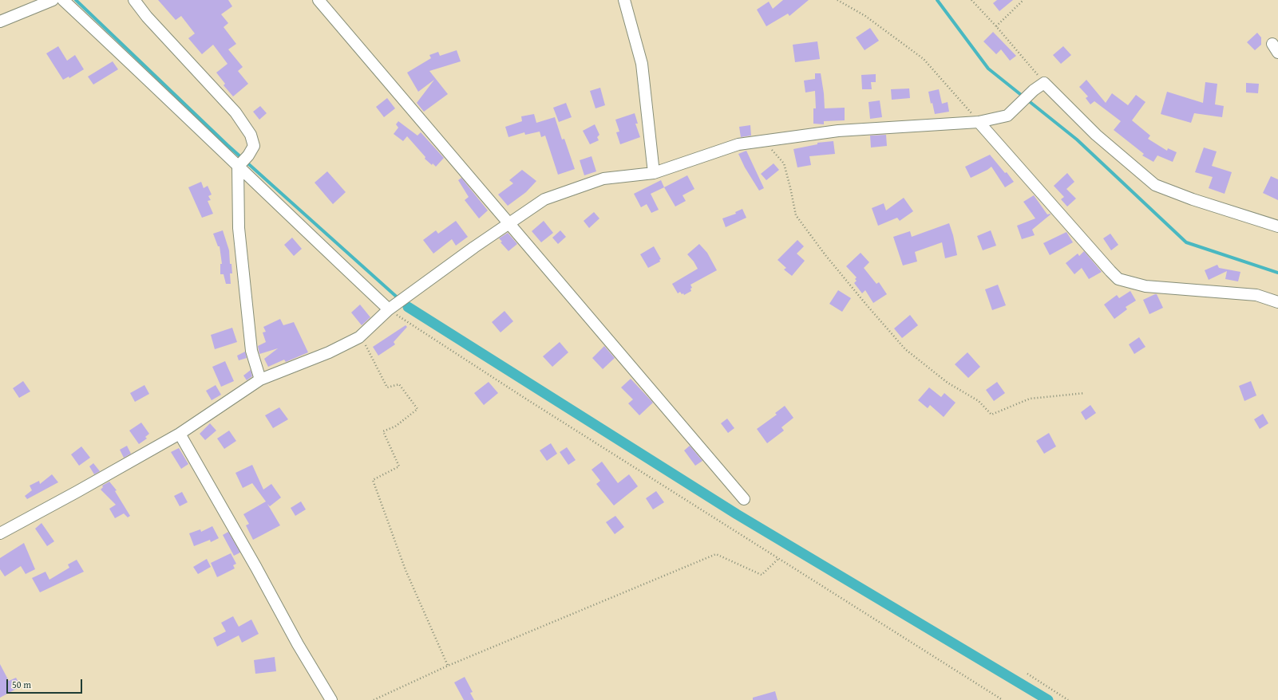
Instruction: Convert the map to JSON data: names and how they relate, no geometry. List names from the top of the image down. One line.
{"scale_bar":"50 m"}
